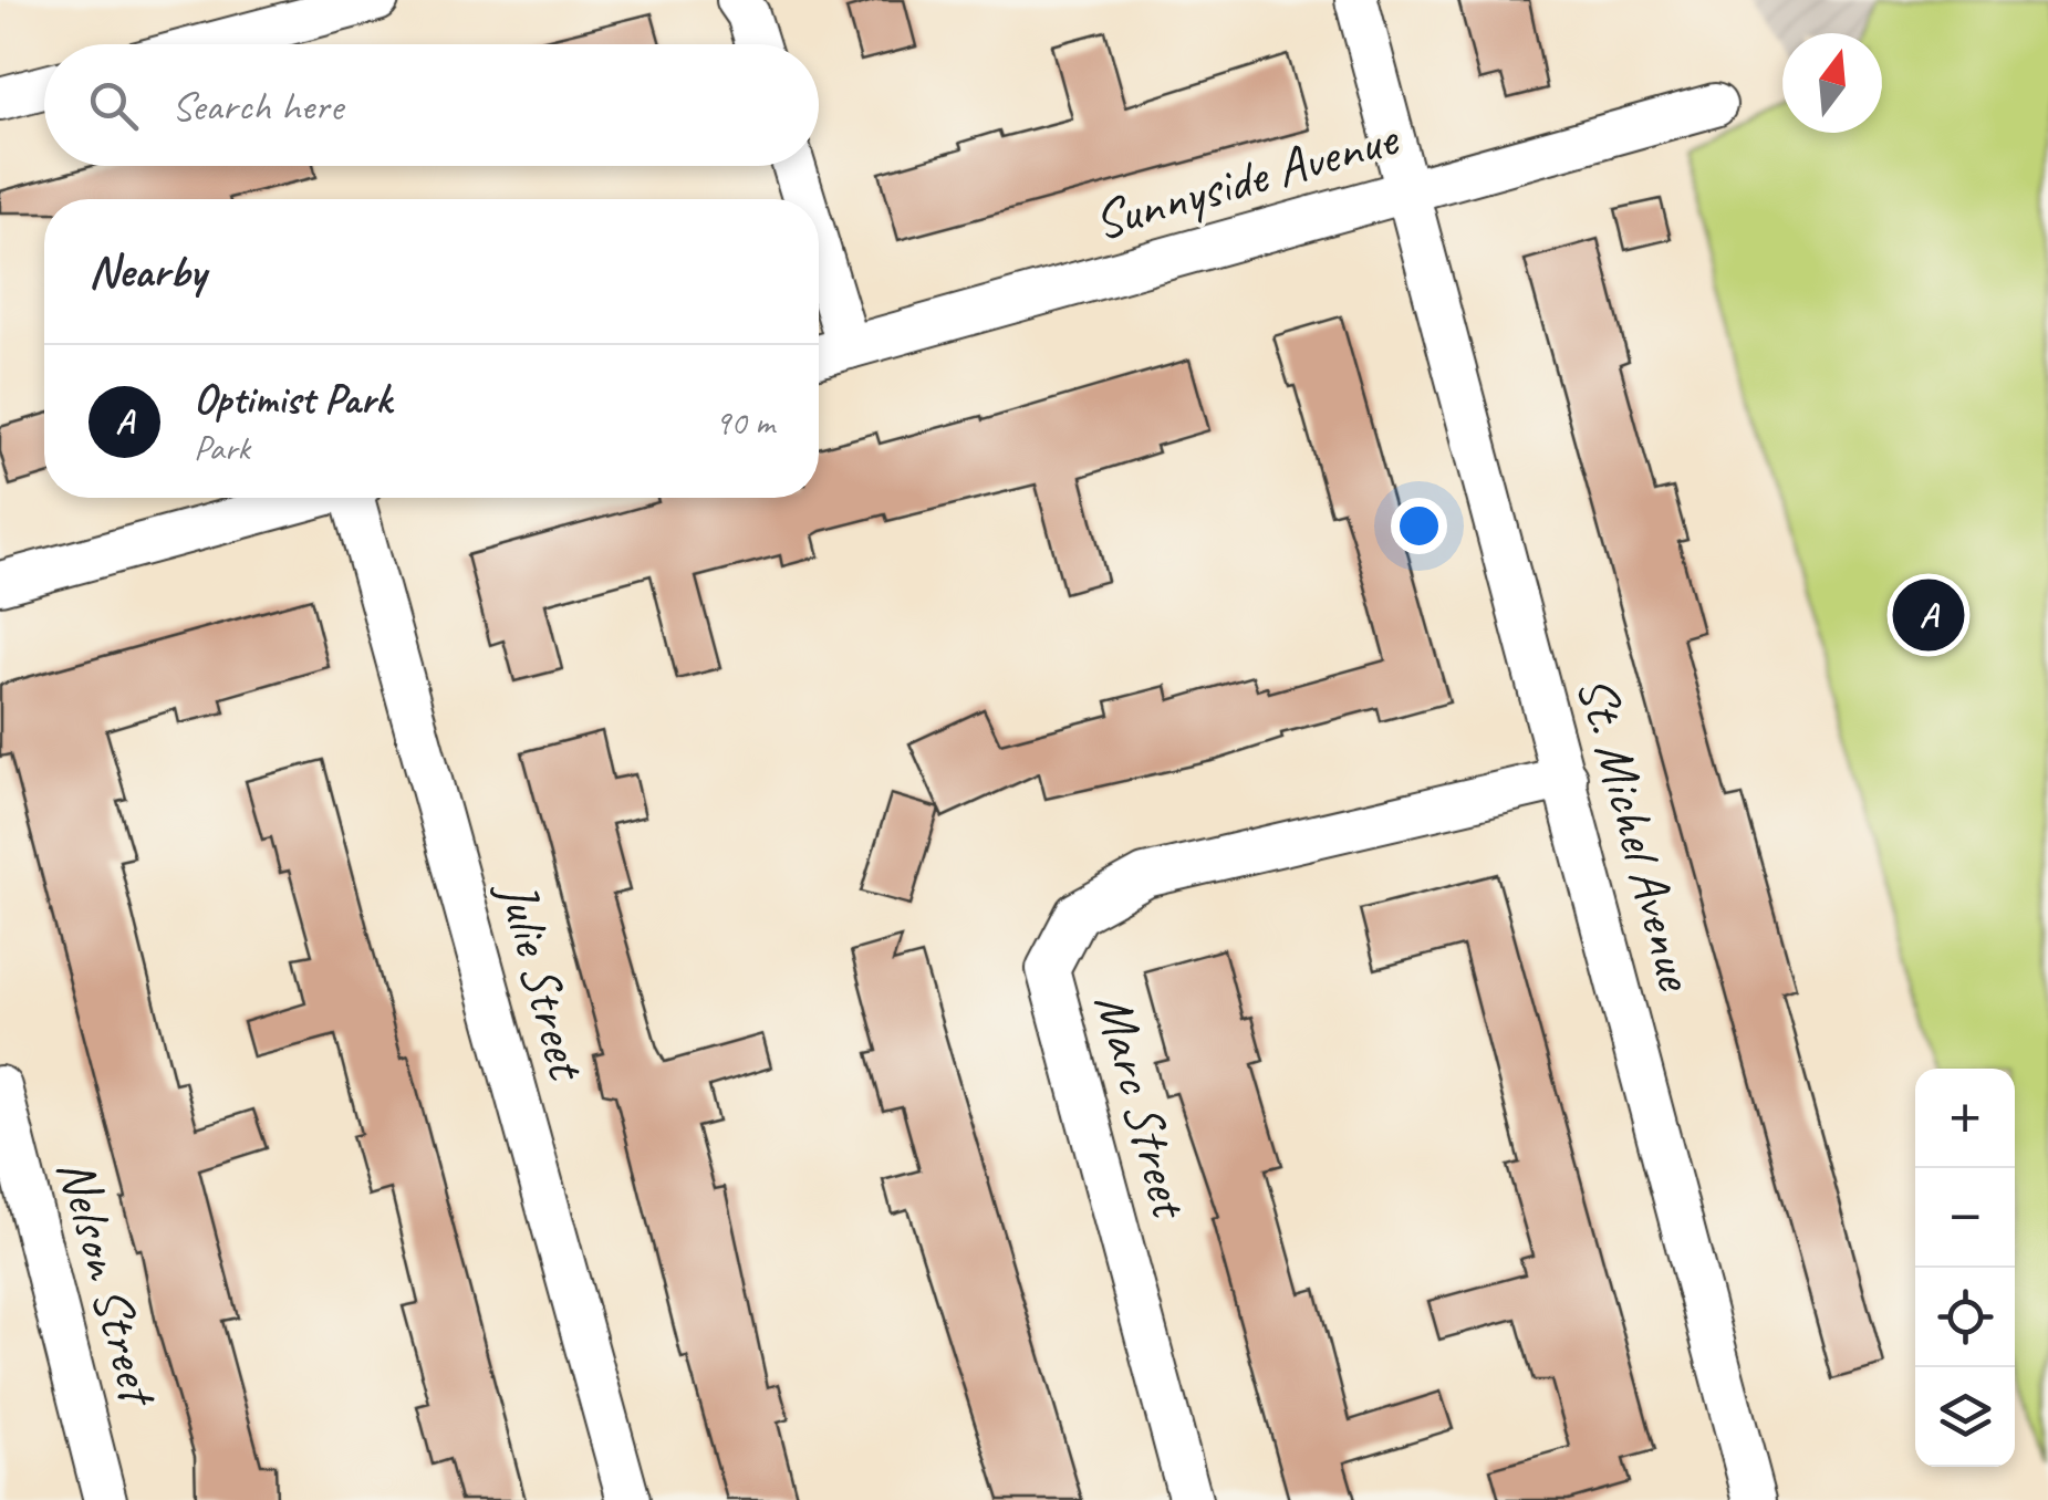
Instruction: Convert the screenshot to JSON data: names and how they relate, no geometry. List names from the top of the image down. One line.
{"streets":{"street":["Sunnyside Avenue","St. Michel Avenue","Julie Street","Marc Street","Nelson Street"]},"crossings":[["Sunnyside Avenue","St. Michel Avenue"],["St. Michel Avenue","Marc Street"]],"north":"top","page":{"search":"Search here","heading":"Nearby","list":[{"mark":"A","name":"Optimist Park","note":"Park","value":"90 m"}],"pins":"A","map_buttons":["+","−"]}}
